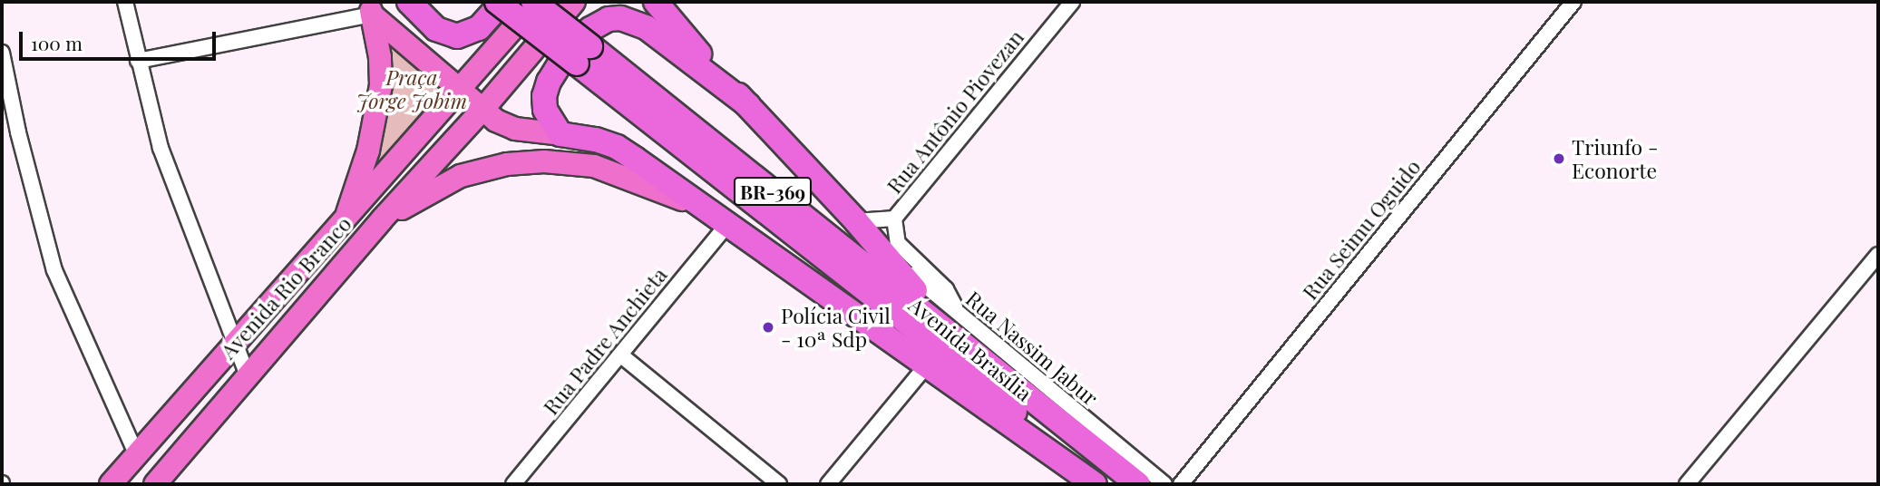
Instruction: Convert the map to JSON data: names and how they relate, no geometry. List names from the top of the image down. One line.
{"streets":{"highway":["BR-369","Avenida Brasília"],"main road":["Avenida Rio Branco"],"street":["Rua Antônio Piovezan","Rua Seimu Oguido","Rua Padre Anchieta","Rua Nassim Jabur"]},"crossings":[["Avenida Rio Branco","Avenida Brasília"]],"parks":["Praça Jorge Jobim"],"places":["Triunfo - Econorte","Polícia Civil - 10ª Sdp"],"scale_bar":"100 m"}
